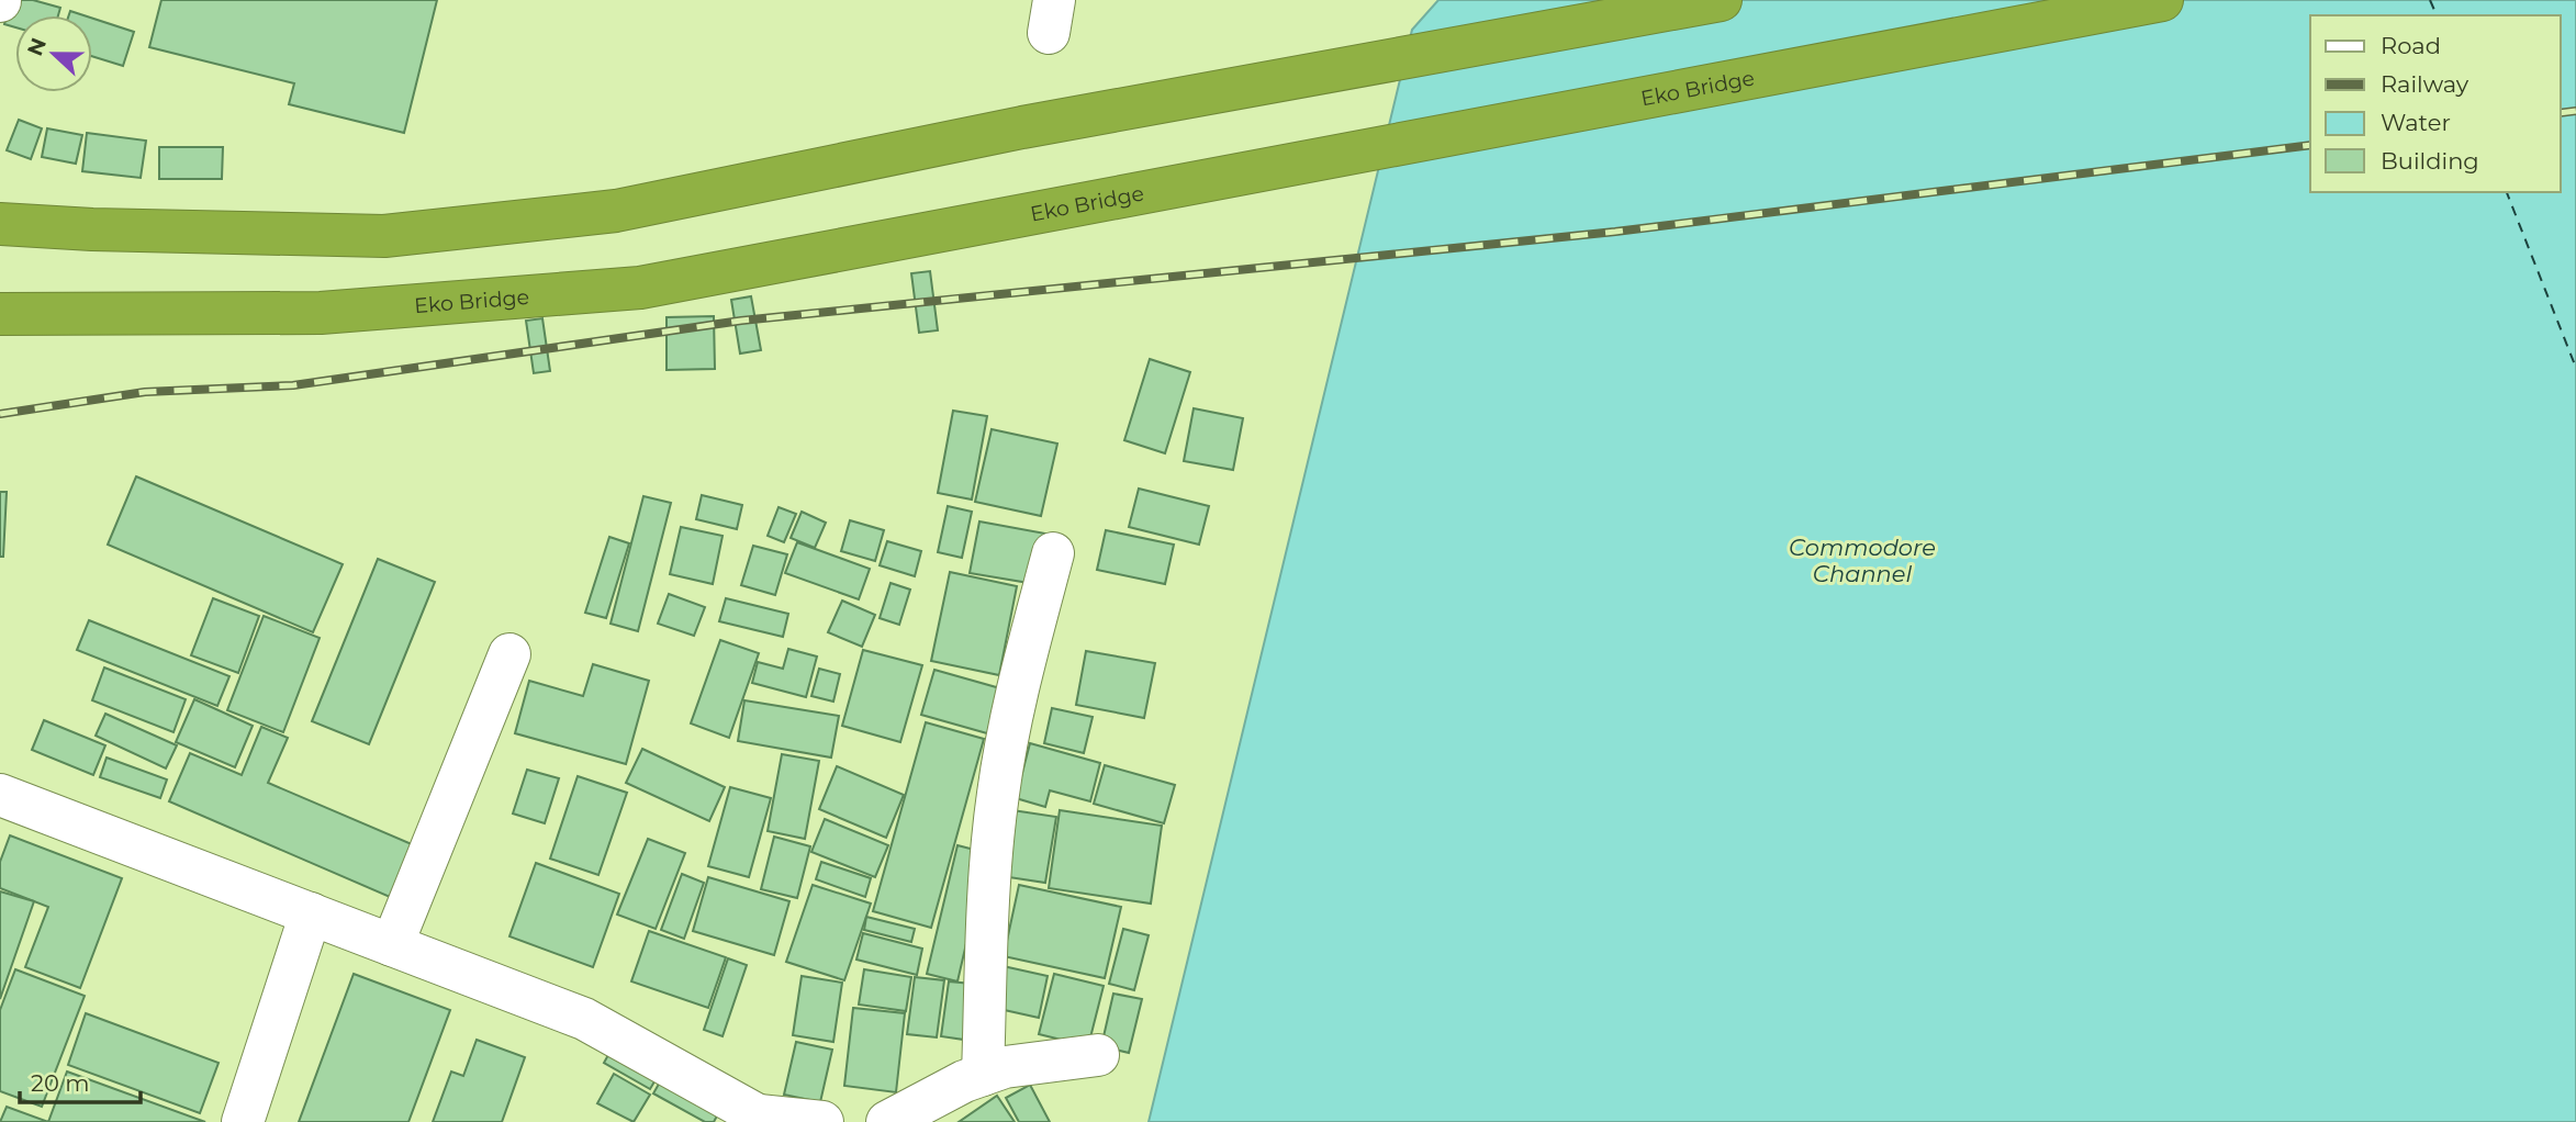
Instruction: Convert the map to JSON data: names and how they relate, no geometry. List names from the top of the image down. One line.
{"streets":{"highway":["Eko Bridge"]},"water":["Commodore Channel"],"legend":["Road","Railway","Water","Building"],"scale_bar":"20 m","north":"left"}
